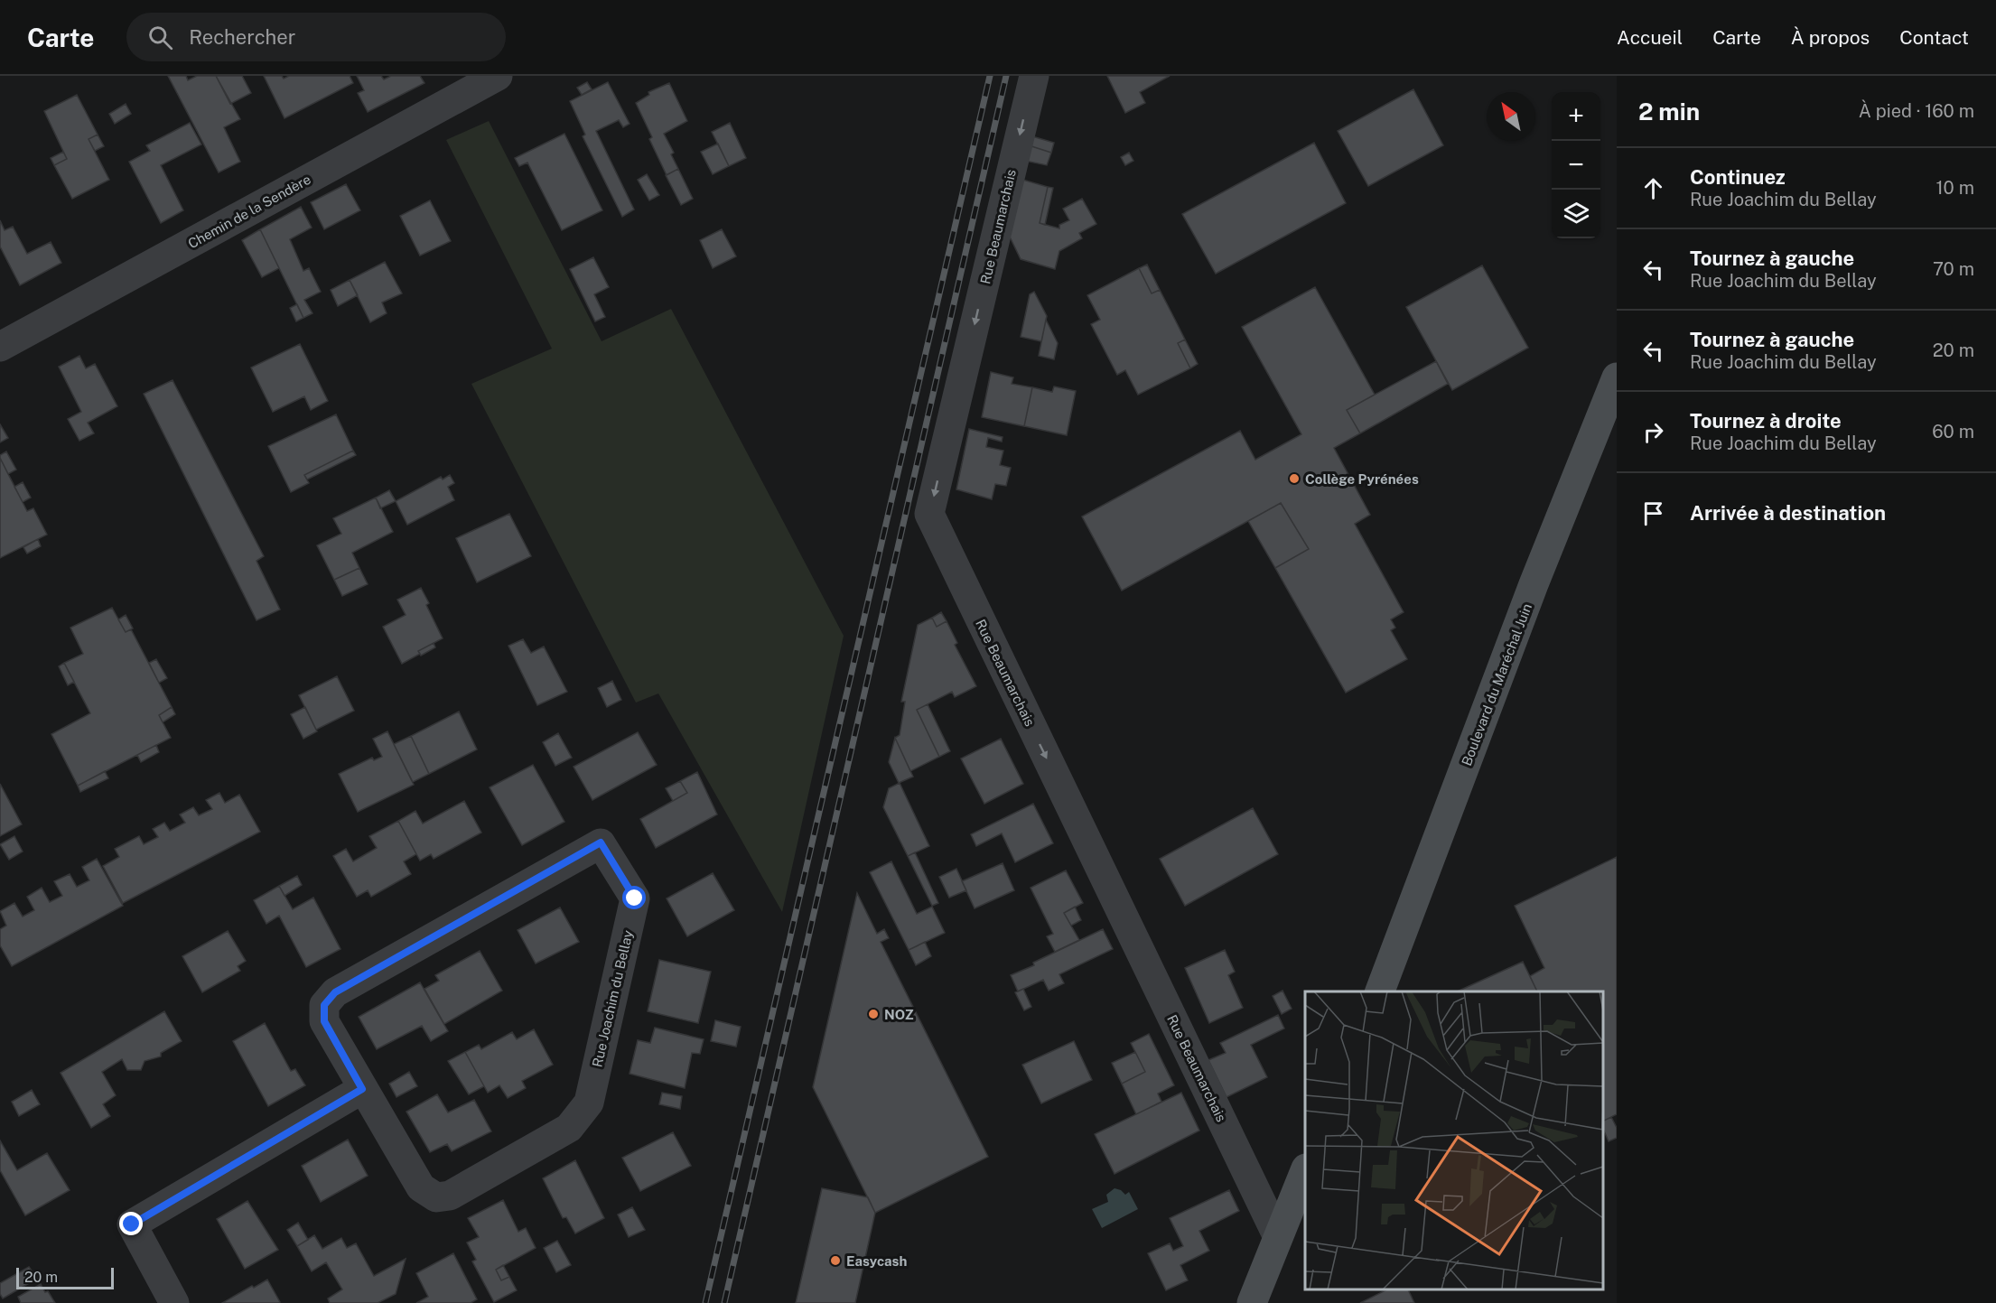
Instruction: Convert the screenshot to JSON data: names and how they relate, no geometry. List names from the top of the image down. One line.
{"streets":{"main road":["Boulevard du Maréchal Juin"],"street":["Chemin de la Sendère","Rue Beaumarchais","Rue Joachim du Bellay"]},"one_way":["Rue Beaumarchais"],"places":["Collège Pyrénées","NOZ","Easycash"],"scale_bar":"20 m","north":"top left","page":{"header":"Carte","search":"Rechercher","nav":["Accueil","Carte","À propos","Contact"],"heading":["2 min","À pied · 160 m"],"map_buttons":["+","−"],"list":[["Continuez","Rue Joachim du Bellay","10 m"],["Tournez à gauche","Rue Joachim du Bellay","70 m"],["Tournez à gauche","Rue Joachim du Bellay","20 m"],["Tournez à droite","Rue Joachim du Bellay","60 m"],"Arrivée à destination"],"scale":"20 m"}}
